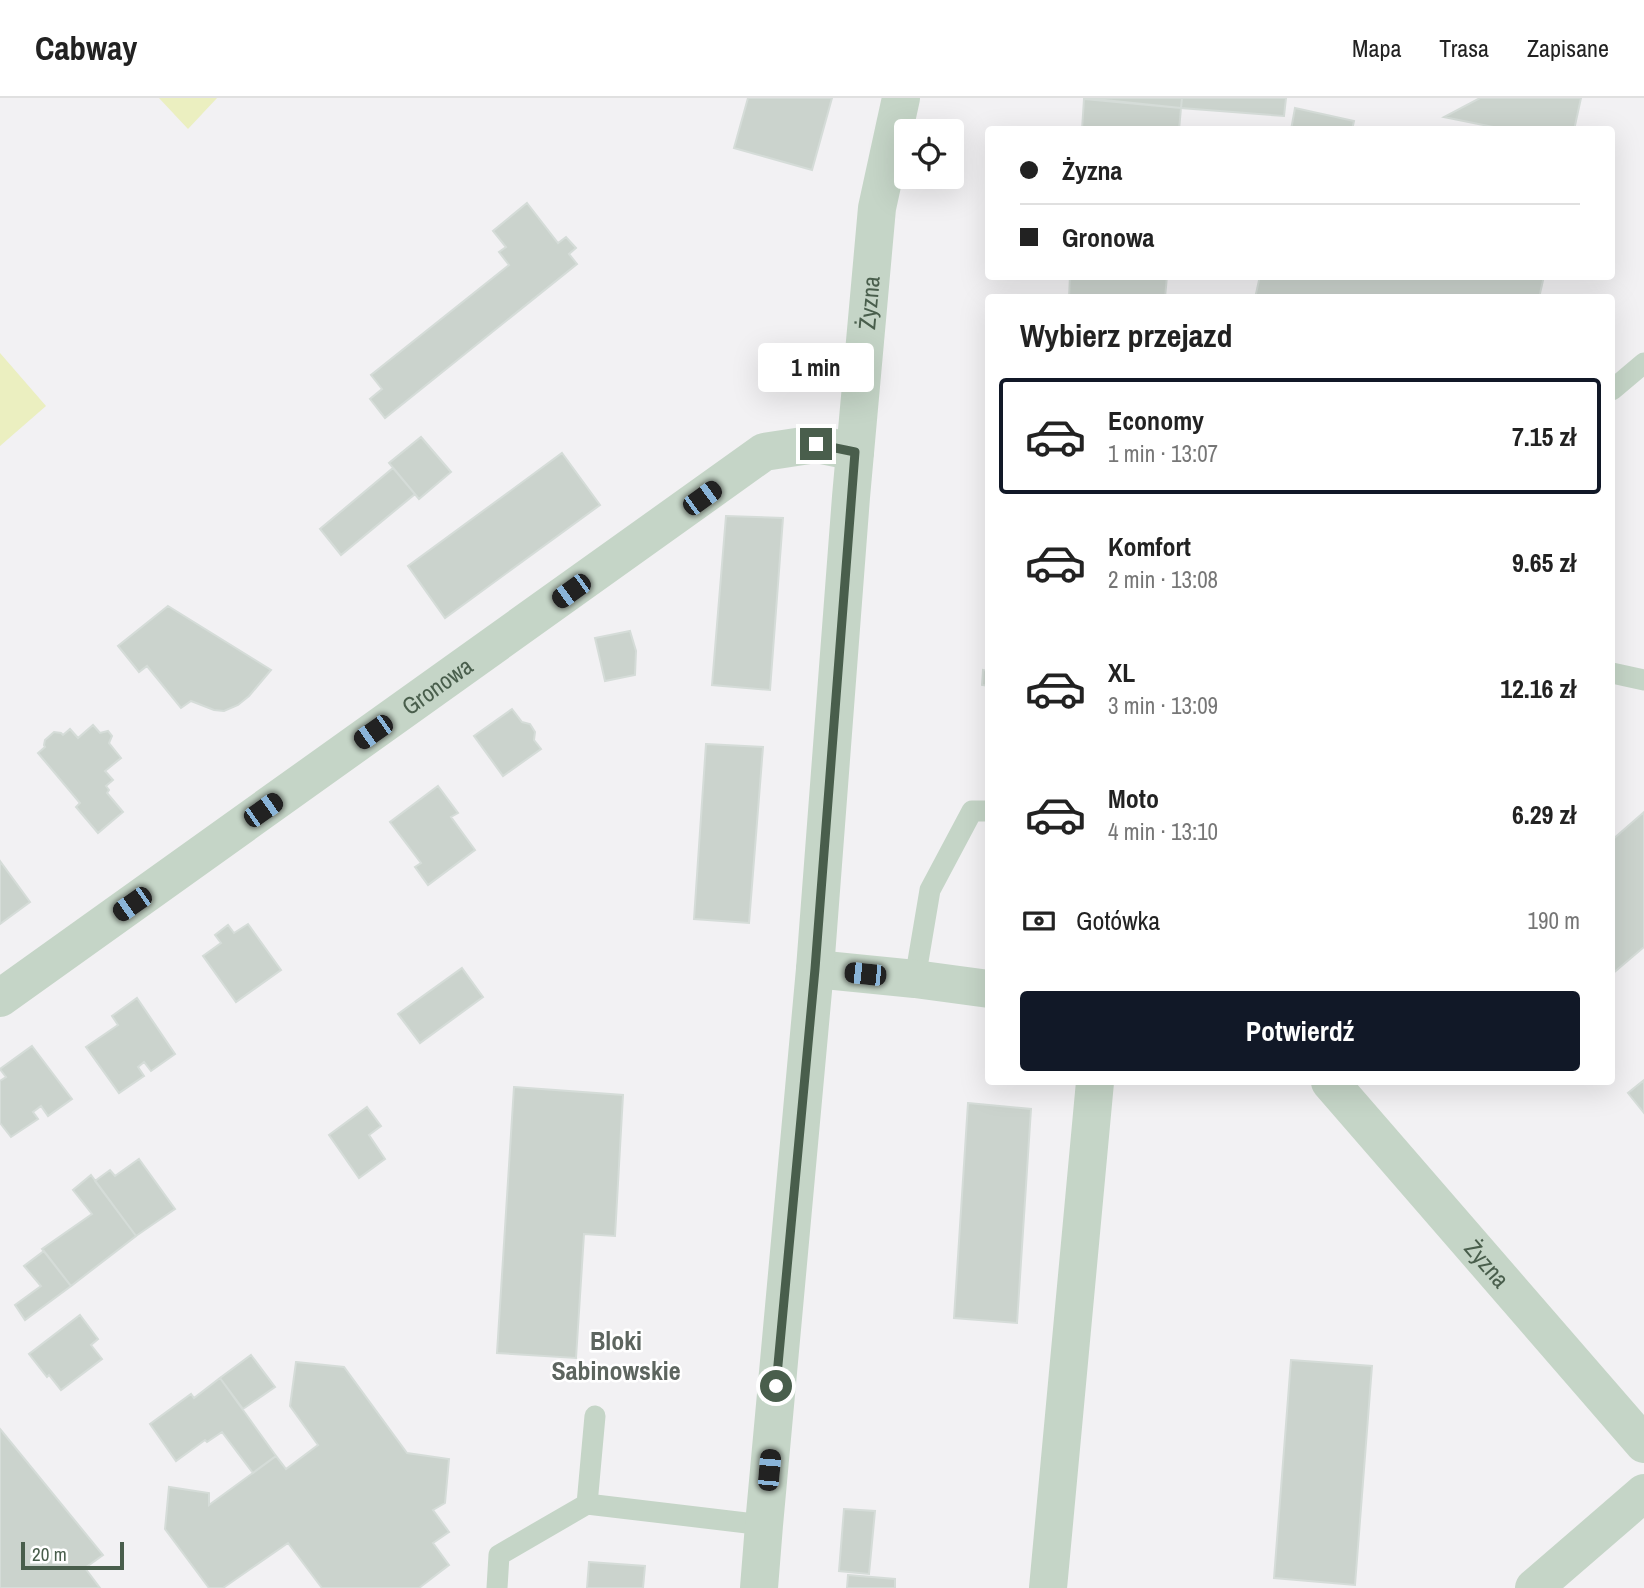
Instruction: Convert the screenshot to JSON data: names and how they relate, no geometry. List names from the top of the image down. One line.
{"streets":{"street":["Żyzna","Gronowa"]},"crossings":[["Żyzna","Gronowa"]],"districts":["Bloki Sabinowskie"],"scale_bar":"20 m","page":{"header":"Cabway","nav":["Mapa","Trasa","Zapisane"],"banner":["Żyzna","Gronowa"],"heading":"Wybierz przejazd","bubble":"1 min","list":[{"name":"Economy","note":"1 min · 13:07","value":"7.15 zł"},{"name":"Komfort","note":"2 min · 13:08","value":"9.65 zł"},{"name":"XL","note":"3 min · 13:09","value":"12.16 zł"},{"name":"Moto","note":"4 min · 13:10","value":"6.29 zł"}],"pay":["Gotówka","190 m"],"buttons":"Potwierdź","scale":"20 m"}}
